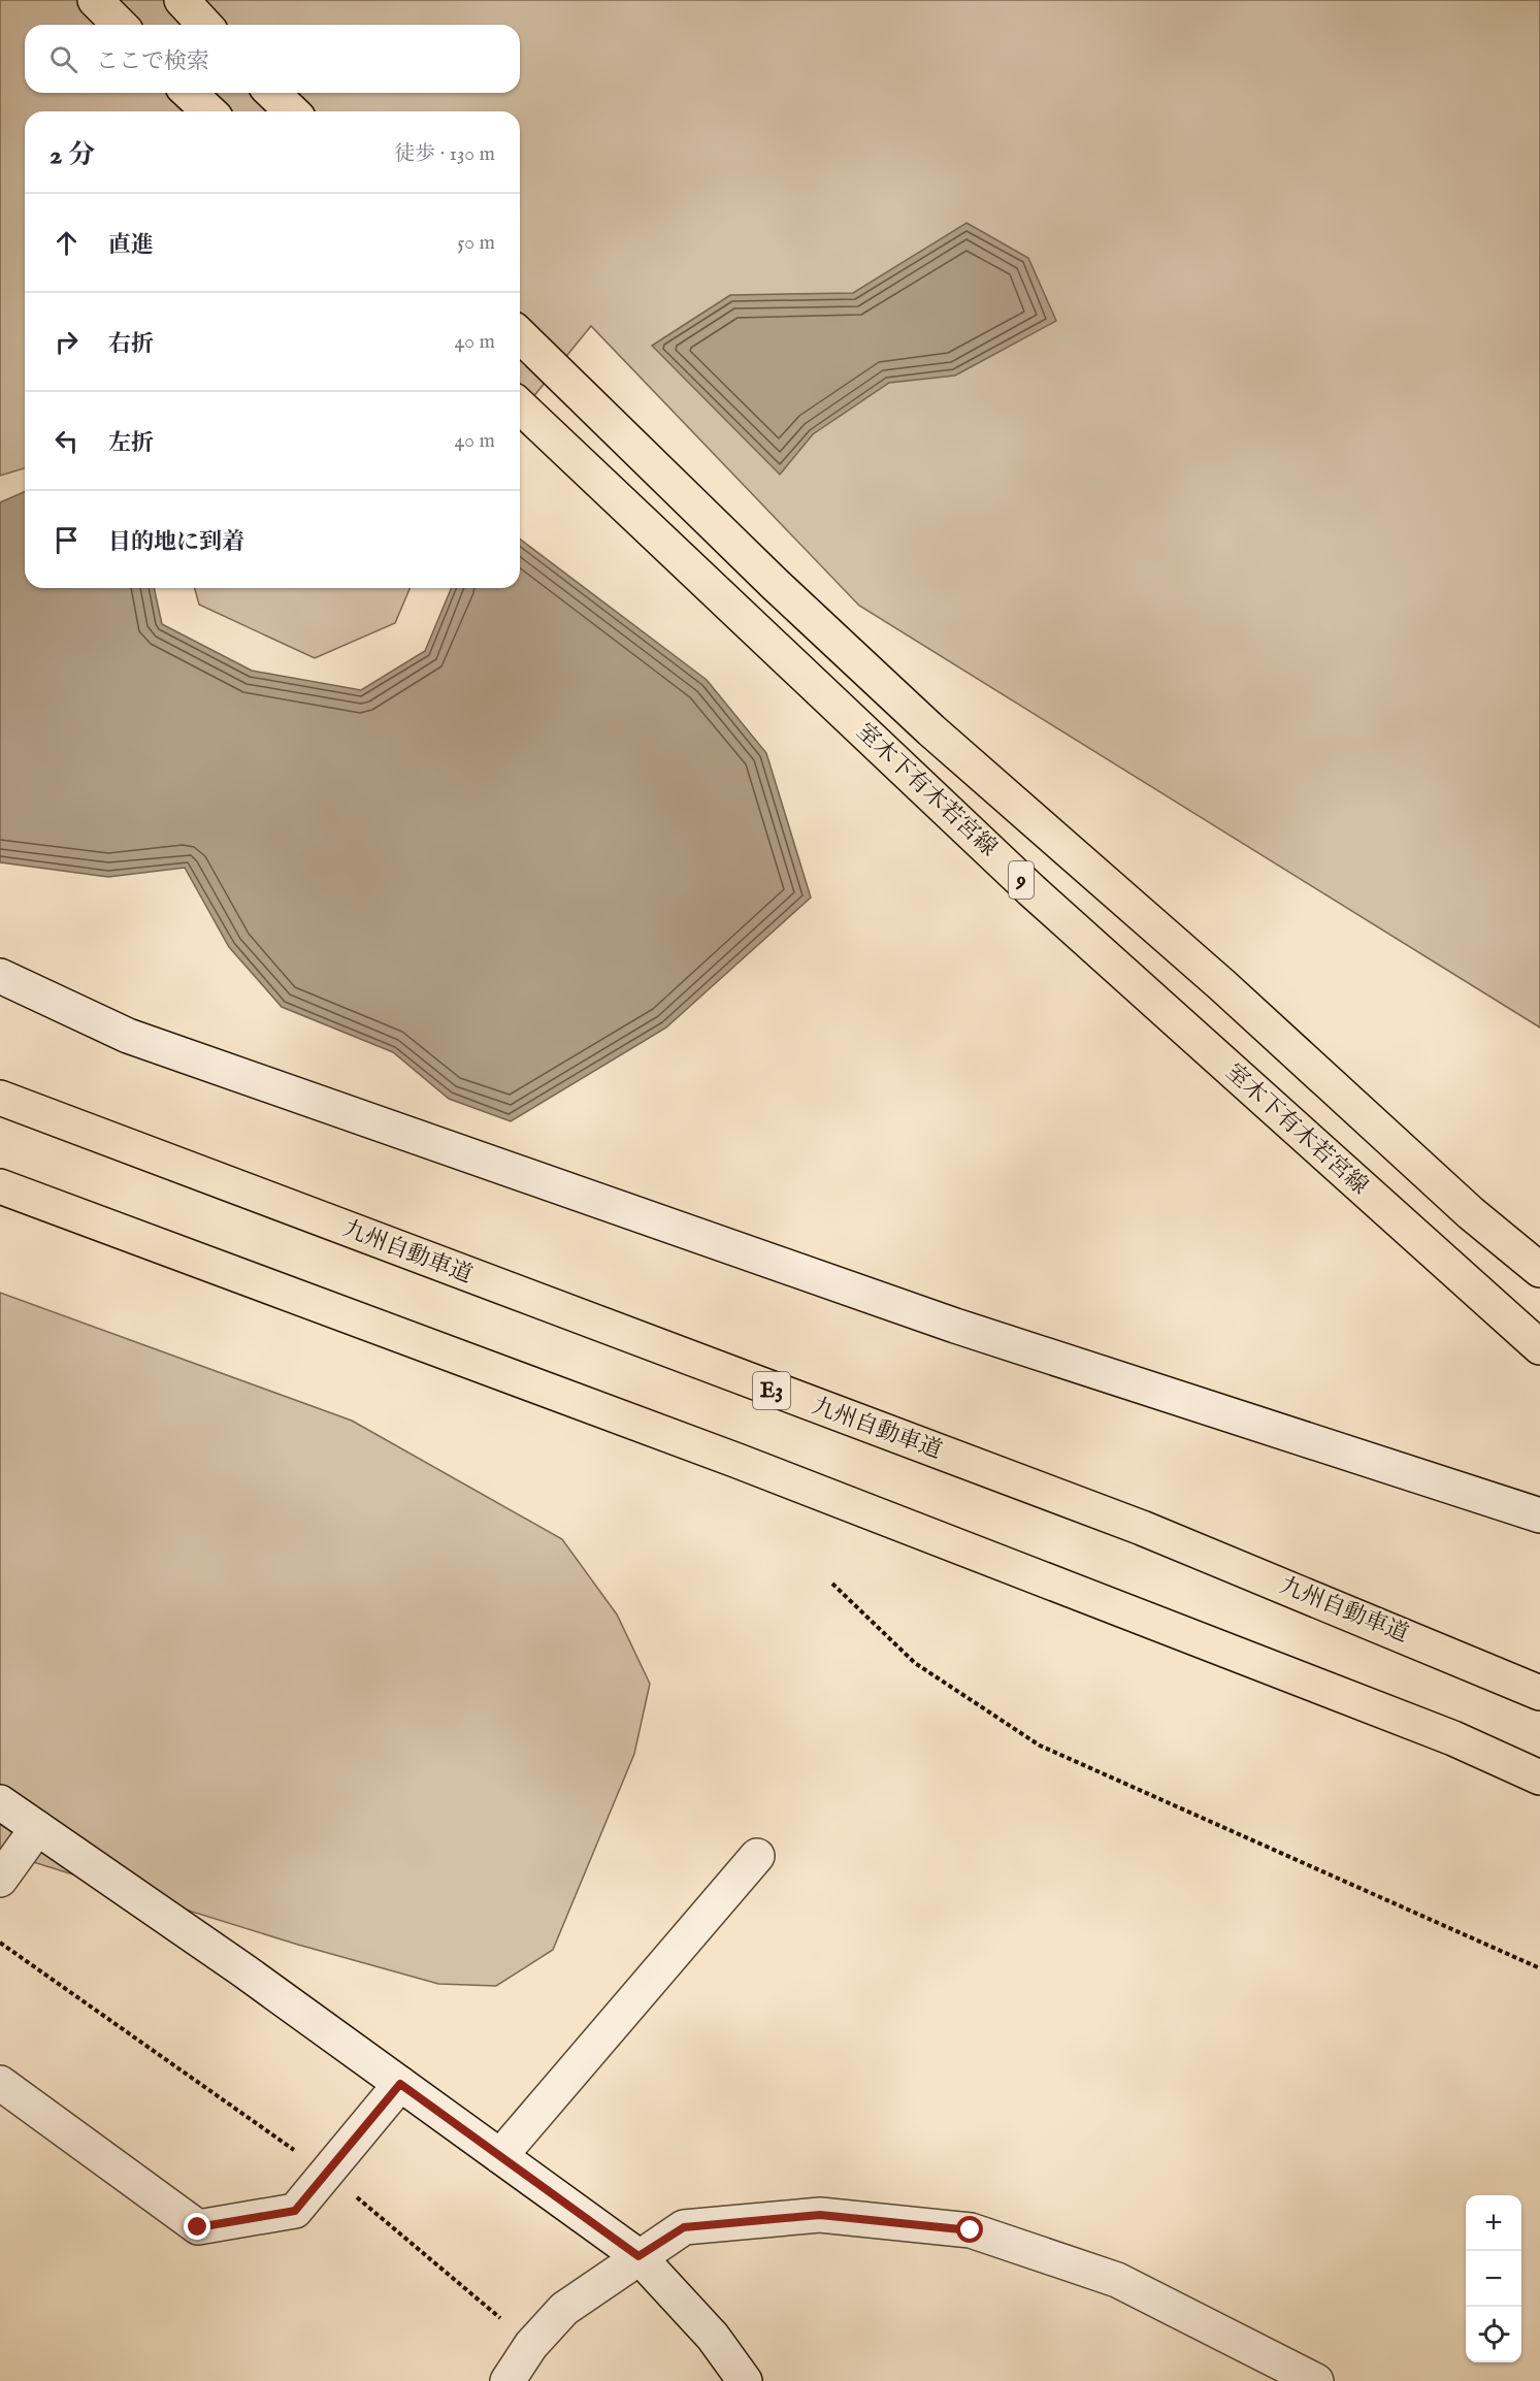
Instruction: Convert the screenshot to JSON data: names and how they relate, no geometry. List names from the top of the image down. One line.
{"streets":{"main road":["室木下有木若宮線","9","九州自動車道","E3"]},"page":{"search":"ここで検索","heading":["2 分","徒歩 · 130 m"],"list":[["直進","50 m"],["右折","40 m"],["左折","40 m"],"目的地に到着"],"map_buttons":["+","−"]}}
